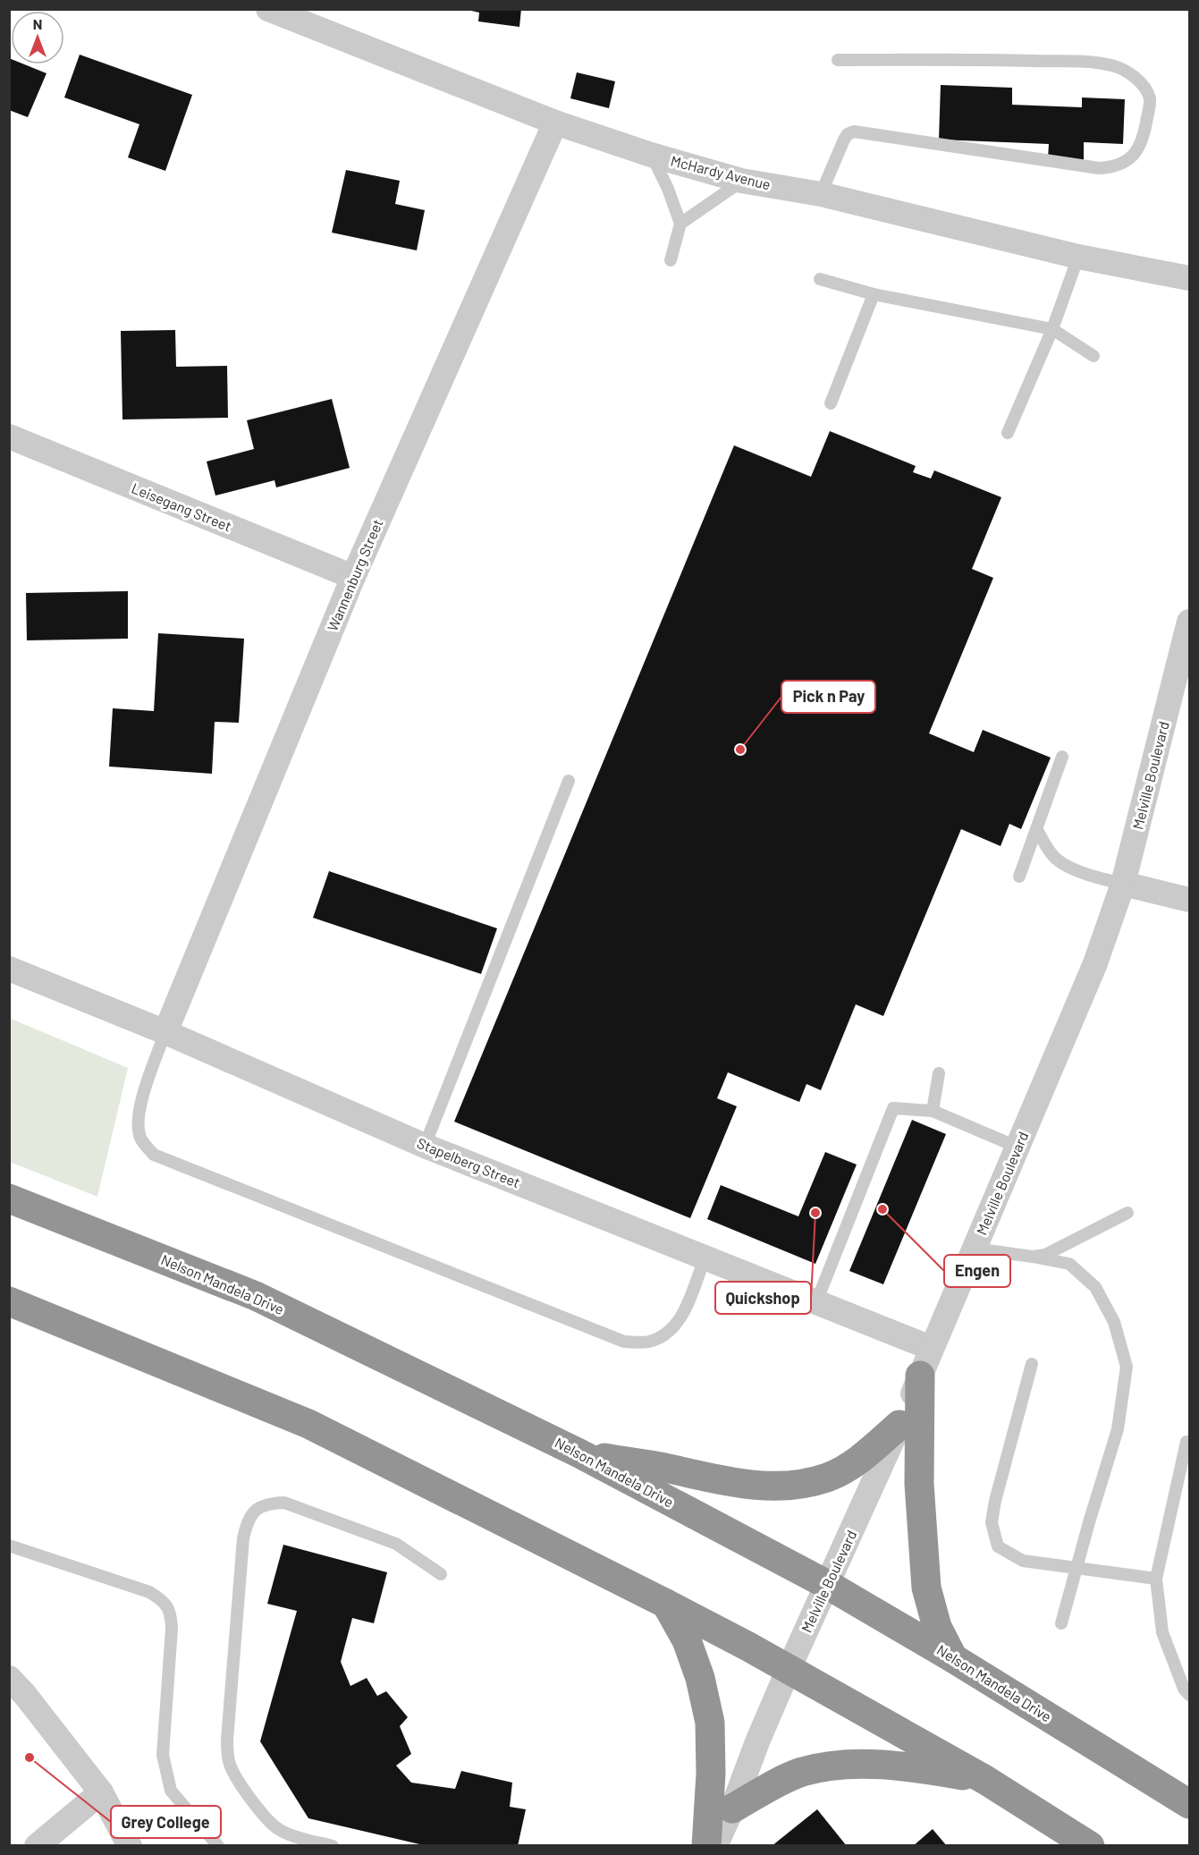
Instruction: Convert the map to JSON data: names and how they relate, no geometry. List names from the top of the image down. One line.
{"streets":{"highway":["Nelson Mandela Drive"],"street":["McHardy Avenue","Leisegang Street","Wannenburg Street","Melville Boulevard","Stapelberg Street"]},"crossings":[["McHardy Avenue","Wannenburg Street"],["Leisegang Street","Wannenburg Street"],["Wannenburg Street","Stapelberg Street"],["Melville Boulevard","Stapelberg Street"],["Melville Boulevard","Nelson Mandela Drive"]],"places":["Pick n Pay","Engen","Quickshop","Grey College"],"north":"top"}
